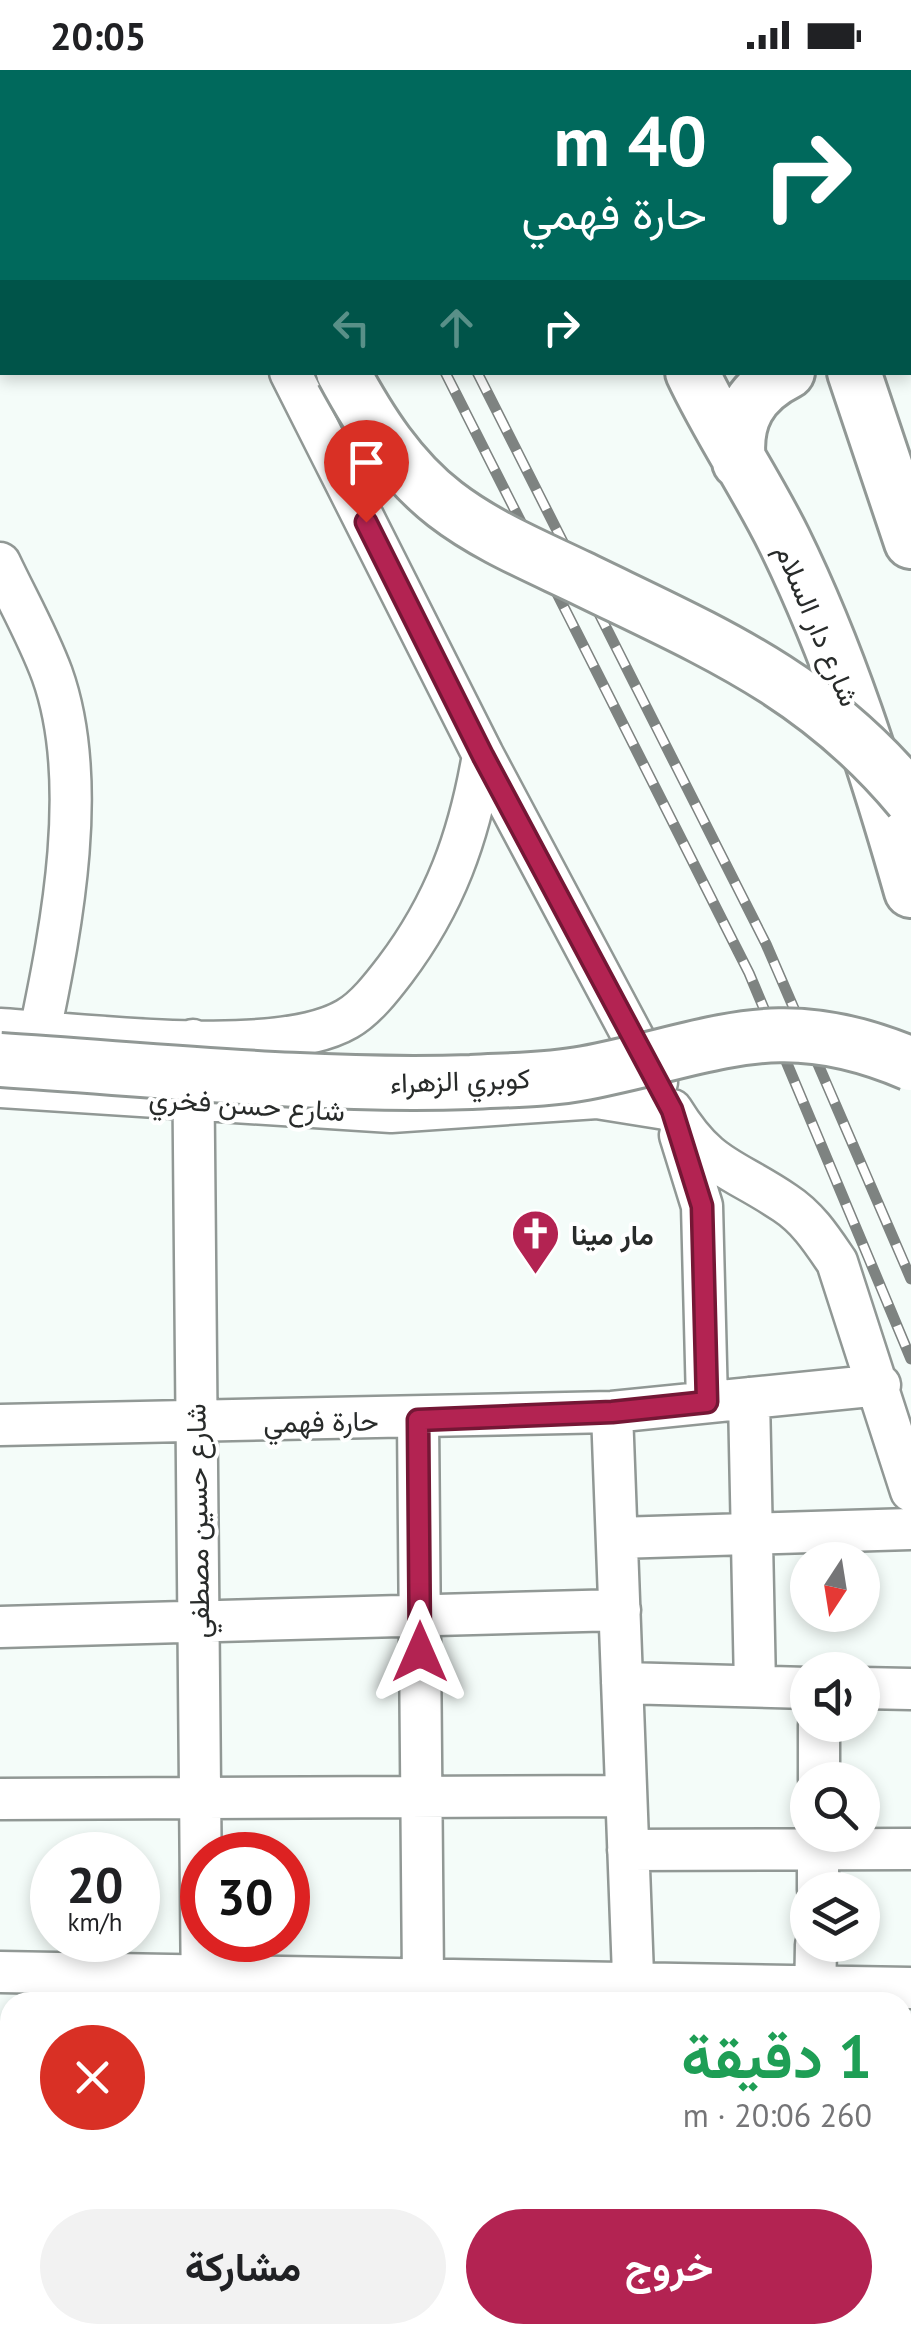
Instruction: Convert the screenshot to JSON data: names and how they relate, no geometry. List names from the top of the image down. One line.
{"streets":{"main road":["شارع دار السلام","كوبري الزهراء"],"street":["شارع حسن فخري","حارة فهمي","شارع حسين مصطفي"]},"crossings":[["شارع حسن فخري","شارع حسين مصطفي"],["حارة فهمي","شارع حسين مصطفي"]],"places":{"church":["مار مينا"]},"north":"bottom","page":{"status":"20:05","turn":["40 m","حارة فهمي"],"speed":"20 km/h","limit":"30","heading":["1 دقيقة","260 m · 20:06"],"buttons":["خروج","مشاركة"]}}
